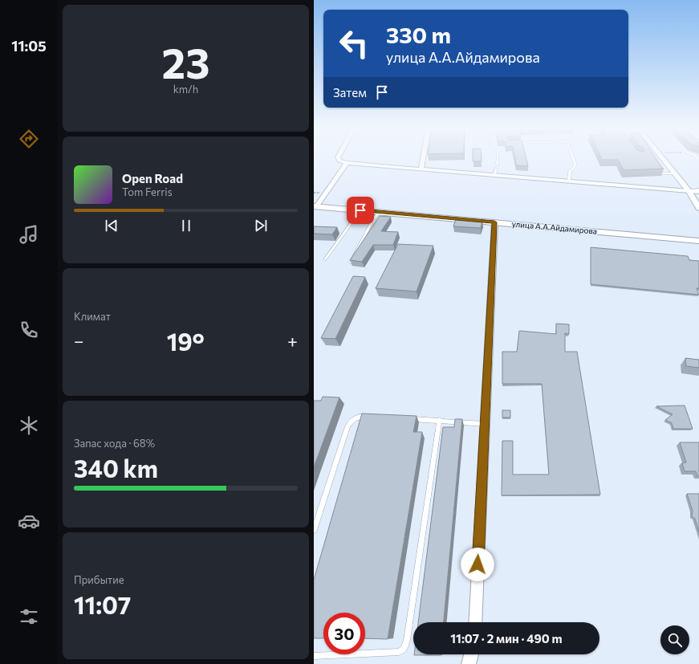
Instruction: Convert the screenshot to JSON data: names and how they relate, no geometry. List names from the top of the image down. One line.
{"streets":{"main road":["улица А.А.Айдамирова"]},"page":{"tabs":"11:05","tile":[["23","km/h"],"Климат",["Запас хода · 68%","340 km"],["Прибытие","11:07"]],"turn":["330 m","улица А.А.Айдамирова"],"then":"Затем","song":["Open Road","Tom Ferris"],"heat":["−","19°","+"],"limit":"30","trip":"11:07 · 2 мин · 490 m"}}
